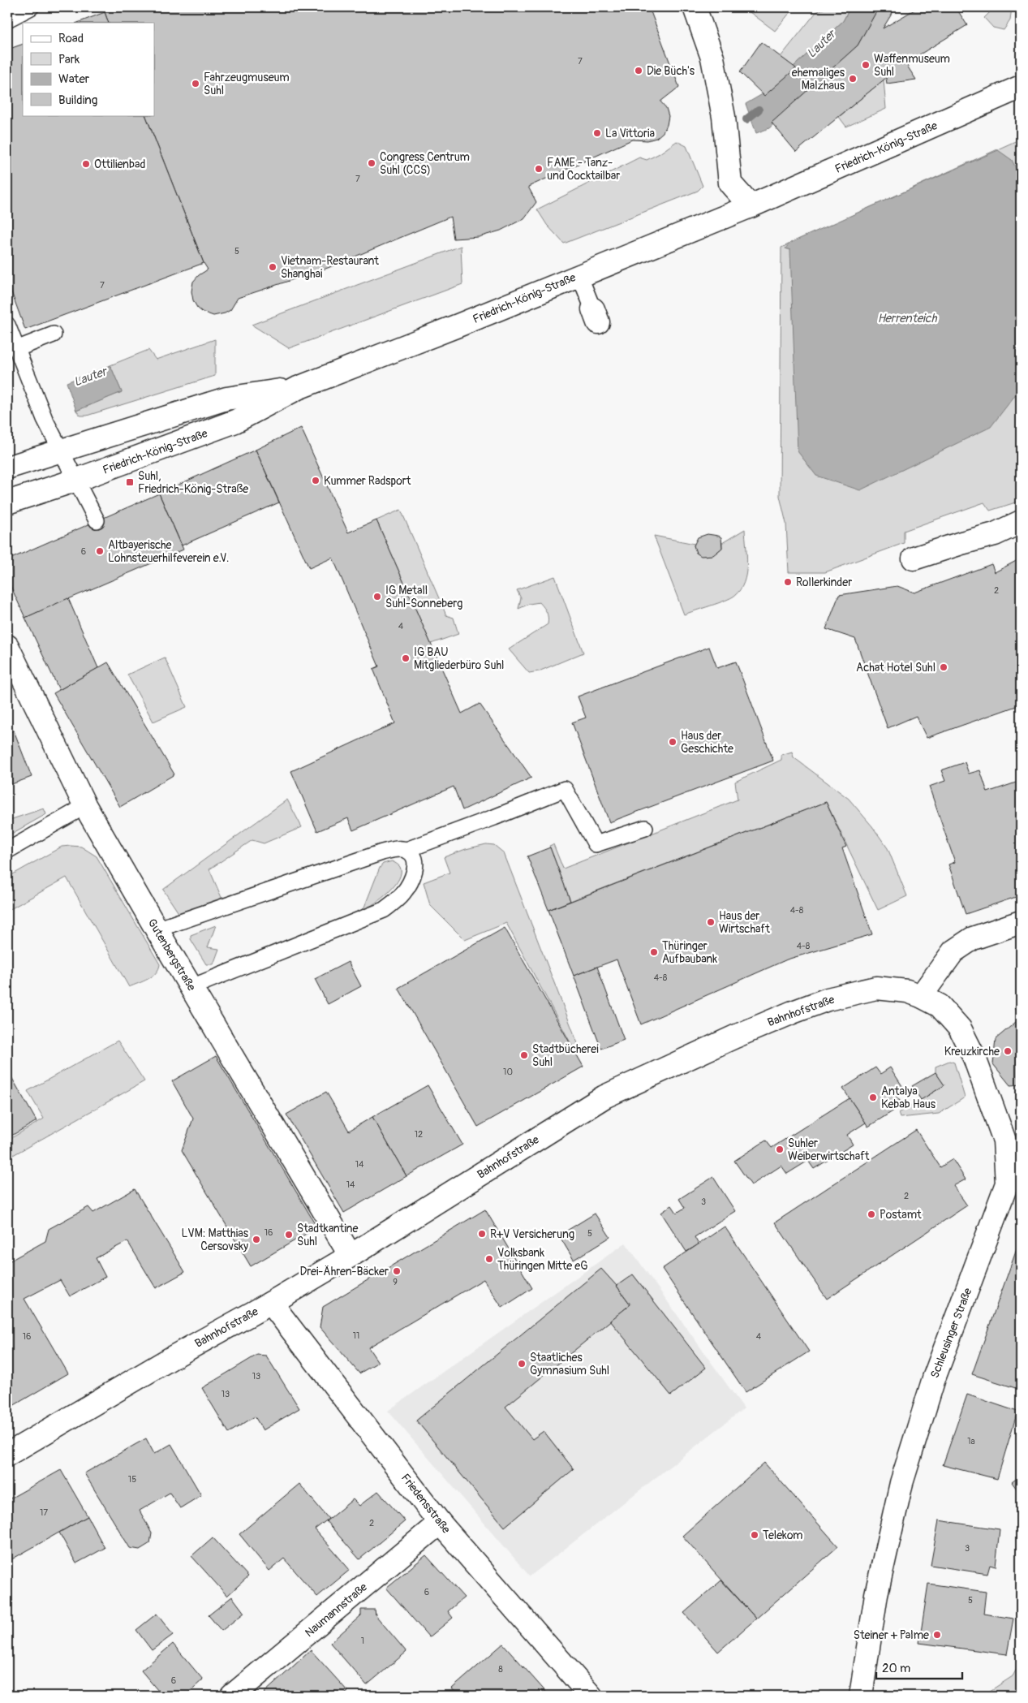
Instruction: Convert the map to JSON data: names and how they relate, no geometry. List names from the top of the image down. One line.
{"streets":{"street":["Friedrich-König-Straße","Gutenbergstraße","Bahnhofstraße","Schleusinger Straße","Friedensstraße","Naumannstraße"]},"crossings":[["Gutenbergstraße","Bahnhofstraße"],["Bahnhofstraße","Schleusinger Straße"],["Bahnhofstraße","Friedensstraße"],["Friedensstraße","Naumannstraße"]],"water":["Lauter","Herrenteich"],"places":{"other":["Waffenmuseum Suhl","Die Büch's","ehemaliges Malzhaus","Fahrzeugmuseum Suhl","La Vittoria","Congress Centrum Suhl (CCS)","Ottilienbad","FAME - Tanz- und Cocktailbar","Vietnam-Restaurant Shanghai","Kummer Radsport","Altbayerische Lohnsteuerhilfeverein e.V.","Rollerkinder","IG Metall Suhl-Sonneberg","IG BAU Mitgliederbüro Suhl","Achat Hotel Suhl","Haus der Geschichte","Haus der Wirtschaft","Thüringer Aufbaubank","Kreuzkirche","Stadtbücherei Suhl","Antalya Kebab Haus","Suhler Weiberwirtschaft","Postamt","R+V Versicherung","Stadtkantine Suhl","LVM: Matthias Cersovsky","Volksbank Thüringen Mitte eG","Drei-Ähren-Bäcker","Staatliches Gymnasium Suhl","Telekom","Steiner + Palme"],"transit":["Suhl, Friedrich-König-Straße"]},"house_numbers":["7","7","5","7","6","2","4","4-8","4-8","4-8","10","12","14","14","2","3","16","5","9","11","16","4","13","13","1a","15","17","2","3","6","5","1","8","6"],"legend":["Road","Park","Water","Building"],"scale_bar":"20 m"}
